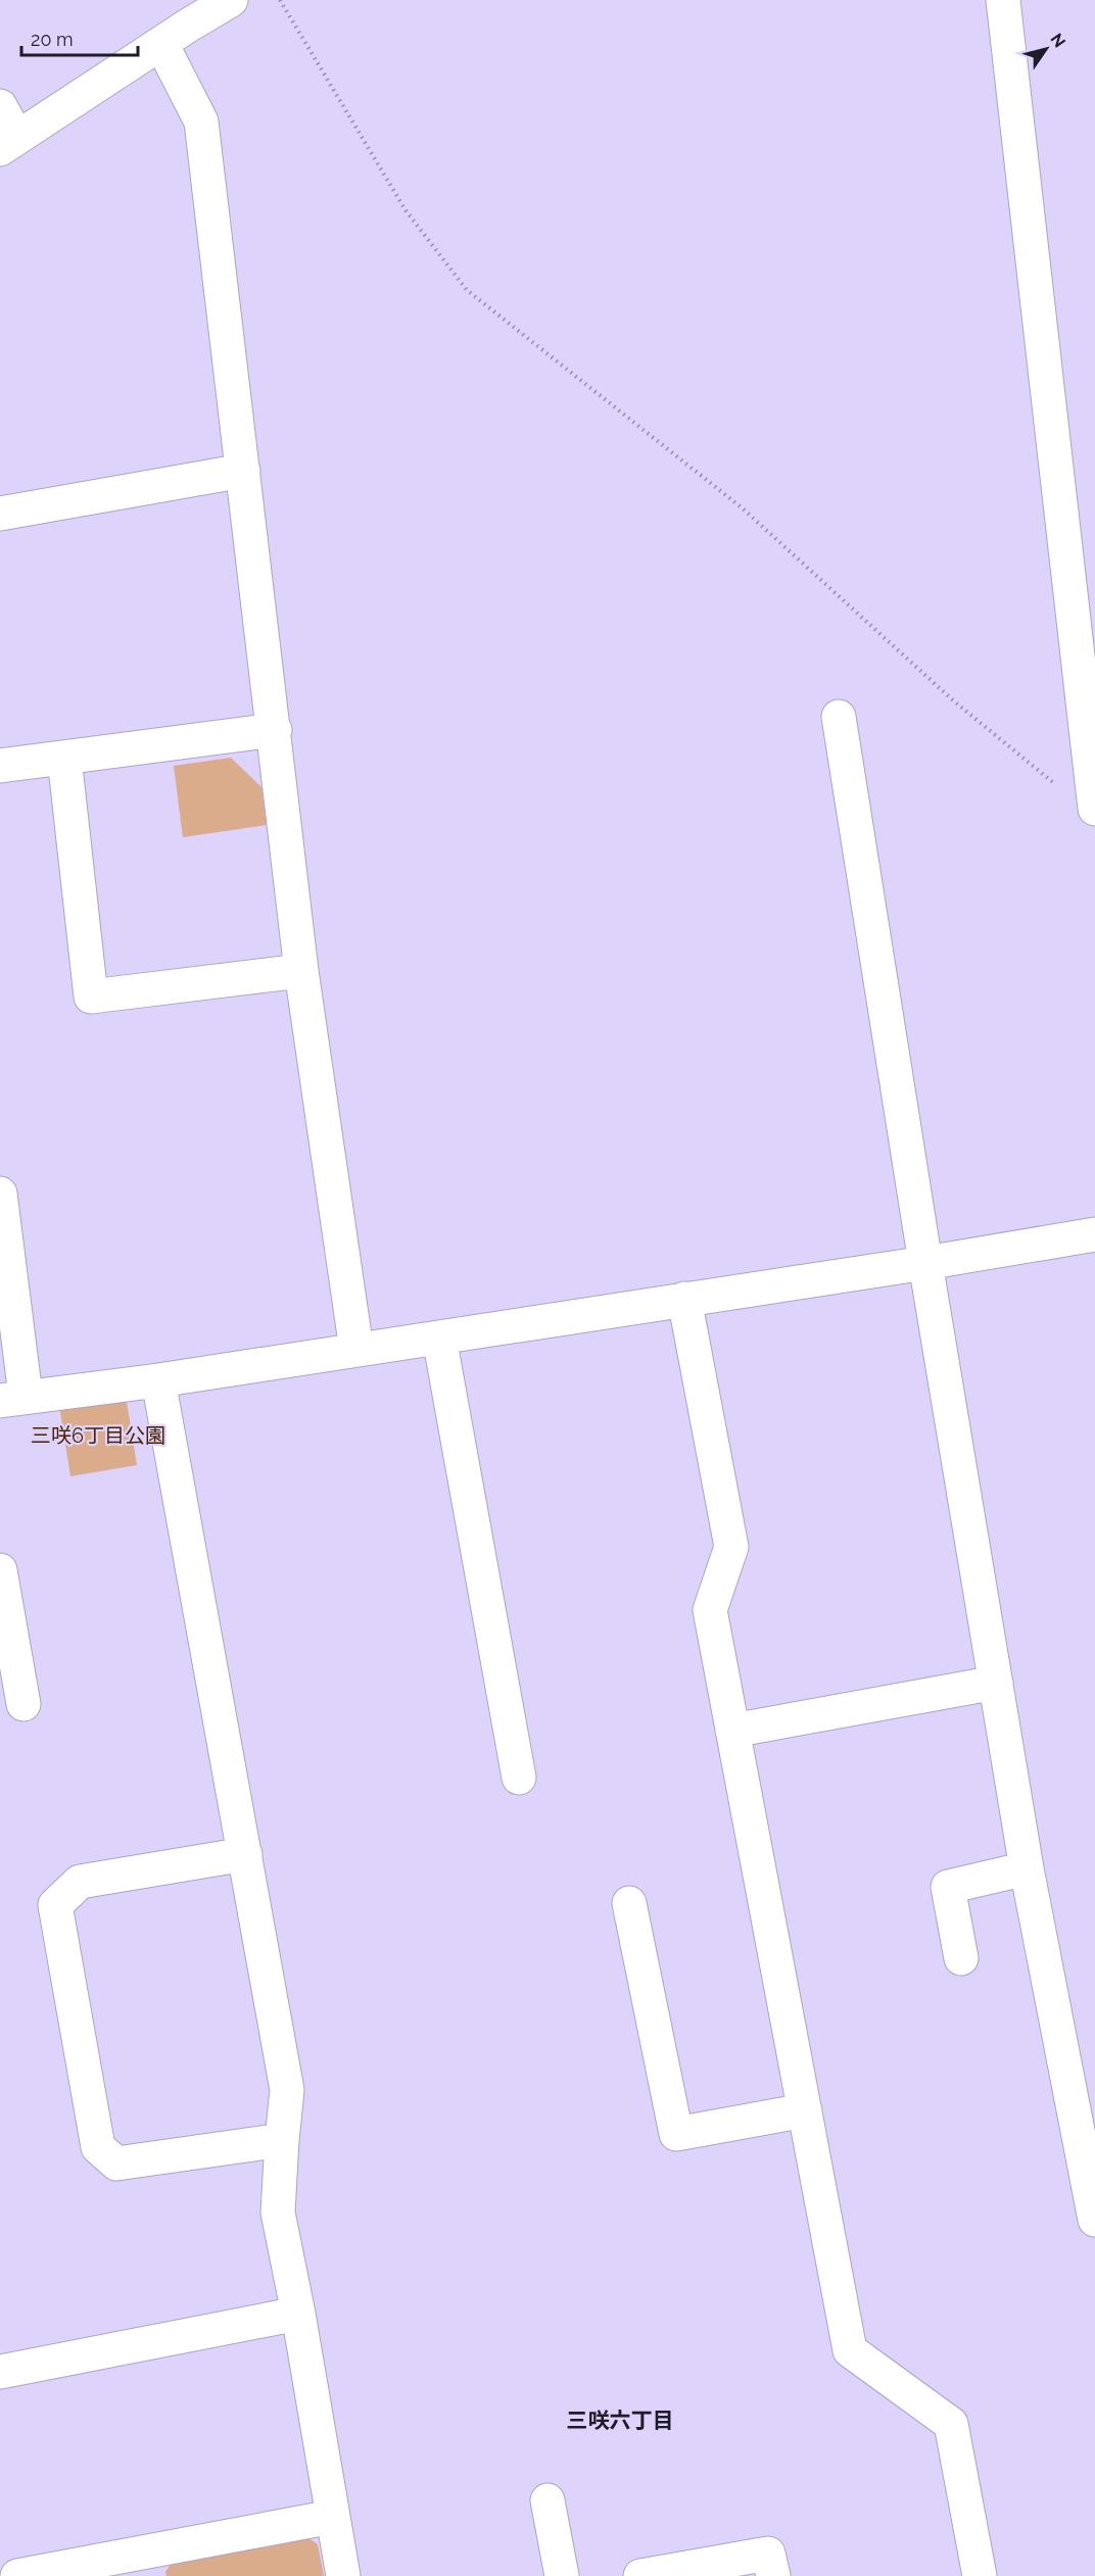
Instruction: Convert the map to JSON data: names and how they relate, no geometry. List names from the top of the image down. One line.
{"districts":["三咲六丁目"],"parks":["三咲6丁目公園"],"scale_bar":"20 m","north":"top right"}
